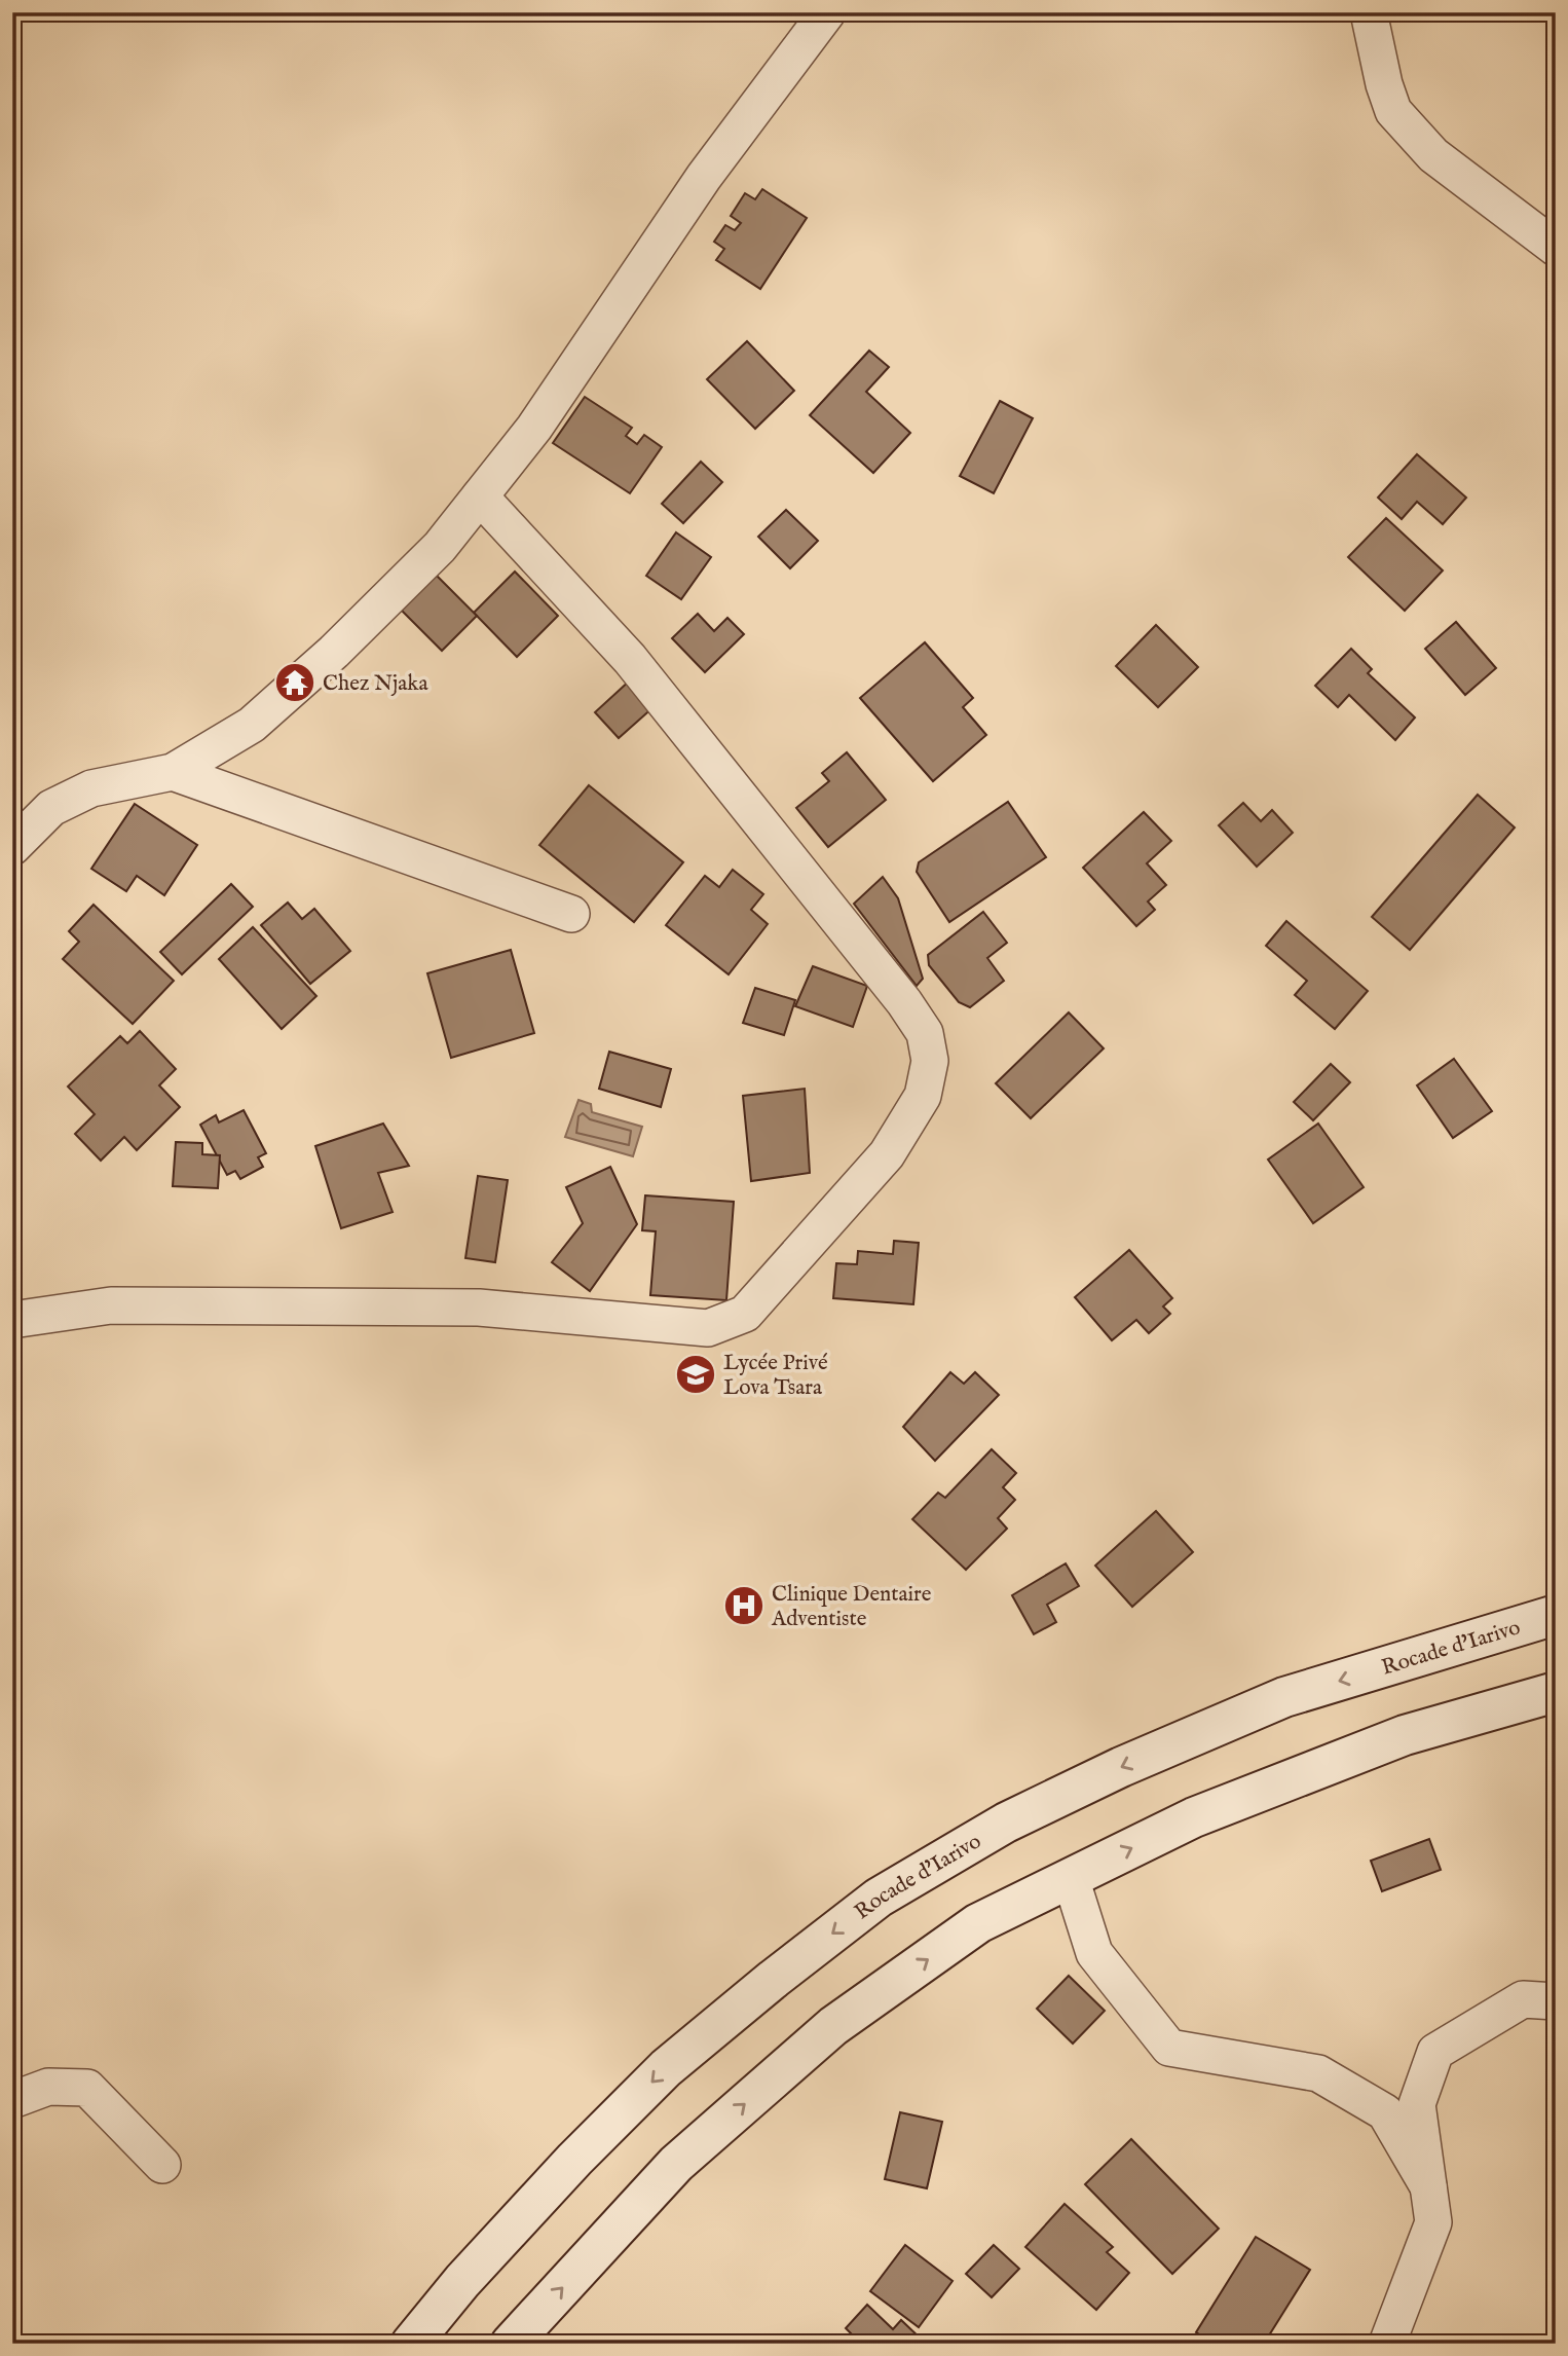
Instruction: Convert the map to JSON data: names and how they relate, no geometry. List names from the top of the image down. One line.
{"streets":{"main road":["Rocade d'Iarivo"]},"places":{"temple":["Chez Njaka"],"school or university":["Lycée Privé Lova Tsara"],"hospital":["Clinique Dentaire Adventiste"]}}
